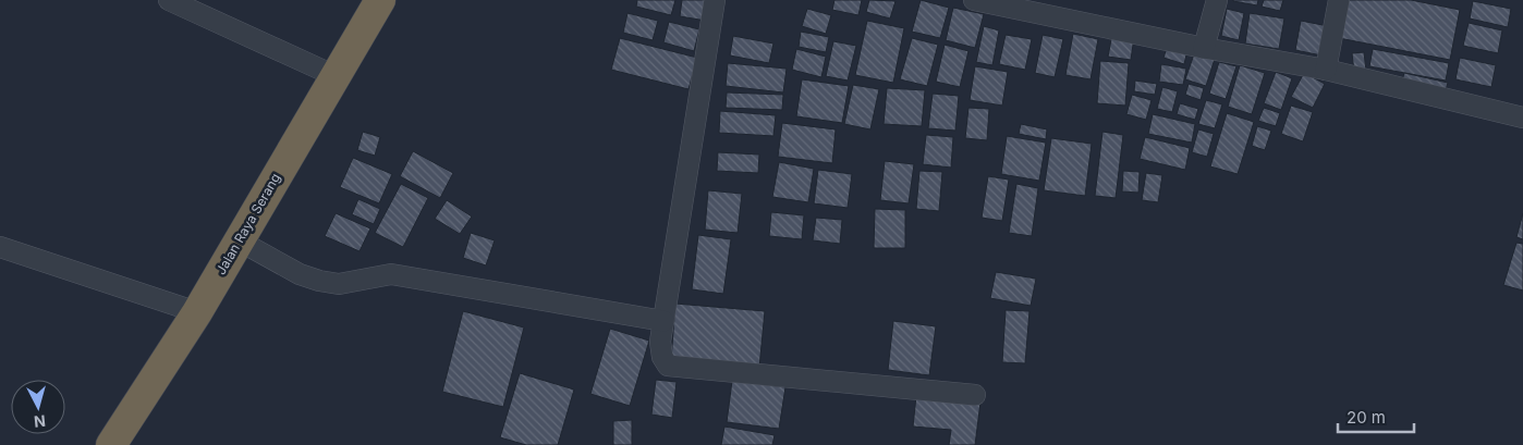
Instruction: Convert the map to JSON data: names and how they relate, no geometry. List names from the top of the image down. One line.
{"streets":{"highway":["Jalan Raya Serang"]},"scale_bar":"20 m","north":"bottom"}
